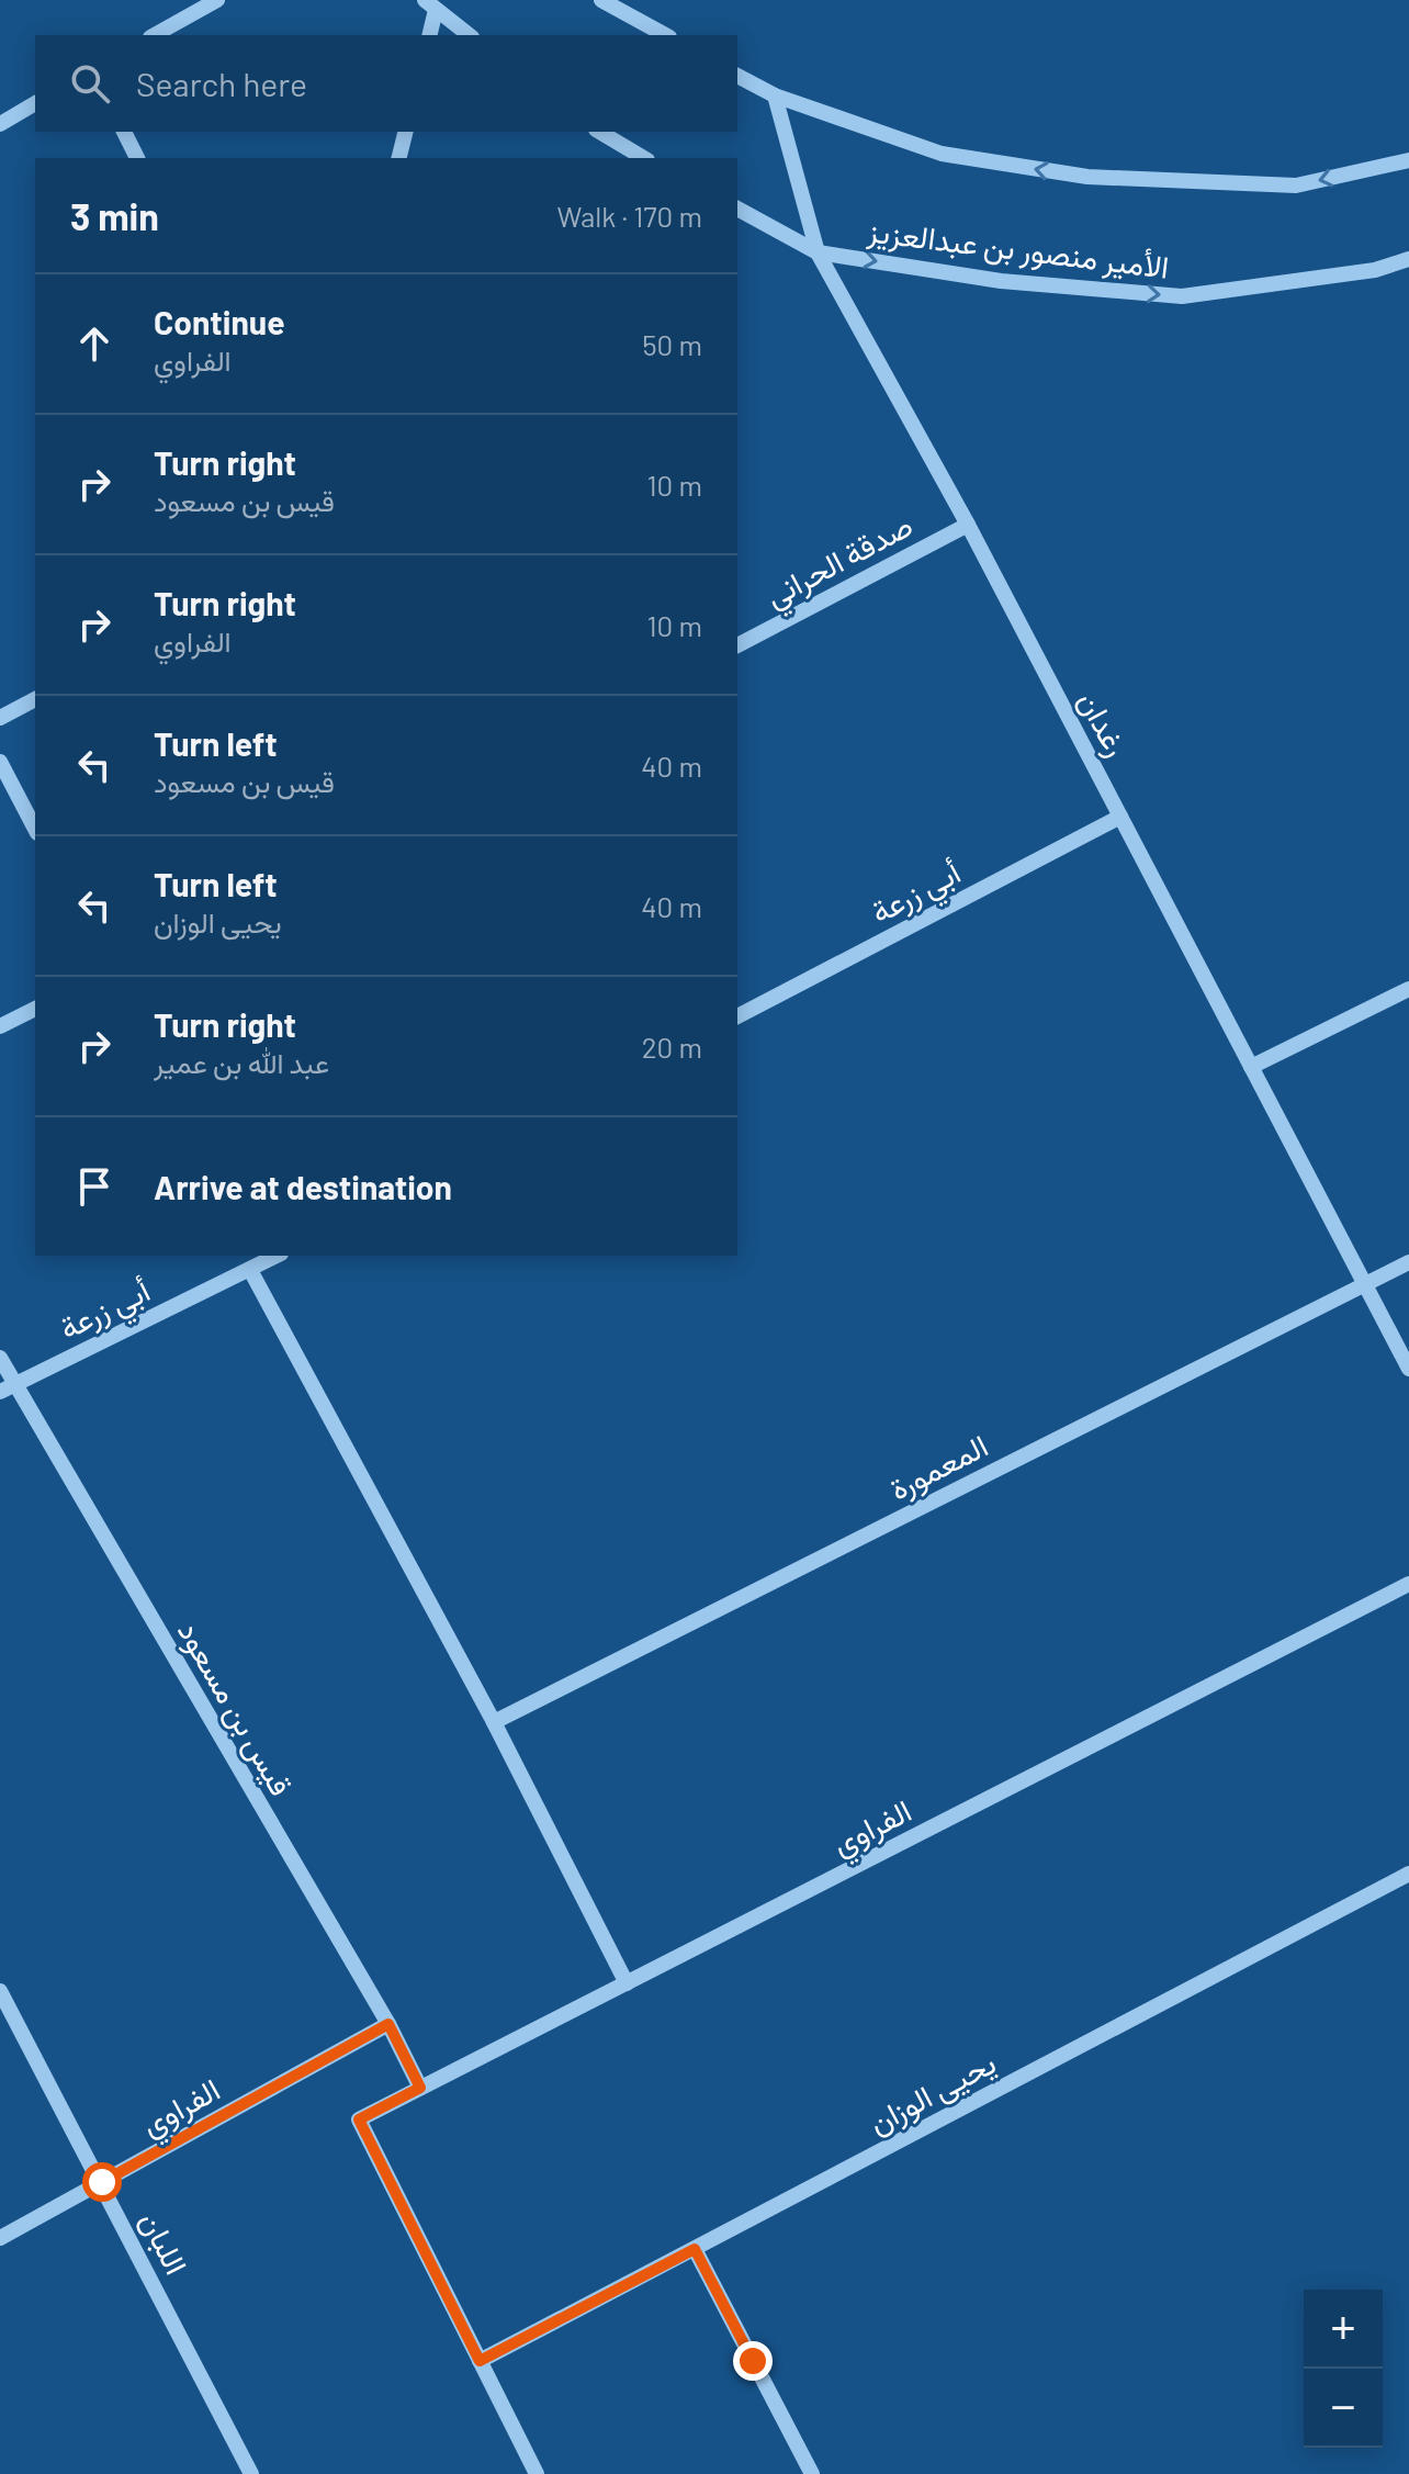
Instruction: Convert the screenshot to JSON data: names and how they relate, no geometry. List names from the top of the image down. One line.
{"streets":{"street":["الأمير منصور بن عبدالعزيز","صدقة الحراني","رغدان","أبي زرعة","المعمورة","قيس بن مسعود","الفراوي","يحيى الوزان","اللبان"]},"crossings":[["الأمير منصور بن عبدالعزيز","رغدان"],["صدقة الحراني","رغدان"],["رغدان","أبي زرعة"],["رغدان","المعمورة"],["أبي زرعة","قيس بن مسعود"],["قيس بن مسعود","الفراوي"],["الفراوي","يحيى الوزان"],["الفراوي","اللبان"]],"page":{"search":"Search here","heading":["3 min","Walk · 170 m"],"list":[["Continue","الفراوي","50 m"],["Turn right","قيس بن مسعود","10 m"],["Turn right","الفراوي","10 m"],["Turn left","قيس بن مسعود","40 m"],["Turn left","يحيى الوزان","40 m"],["Turn right","عبد الله بن عمير","20 m"],"Arrive at destination"],"map_buttons":["+","−"]}}
